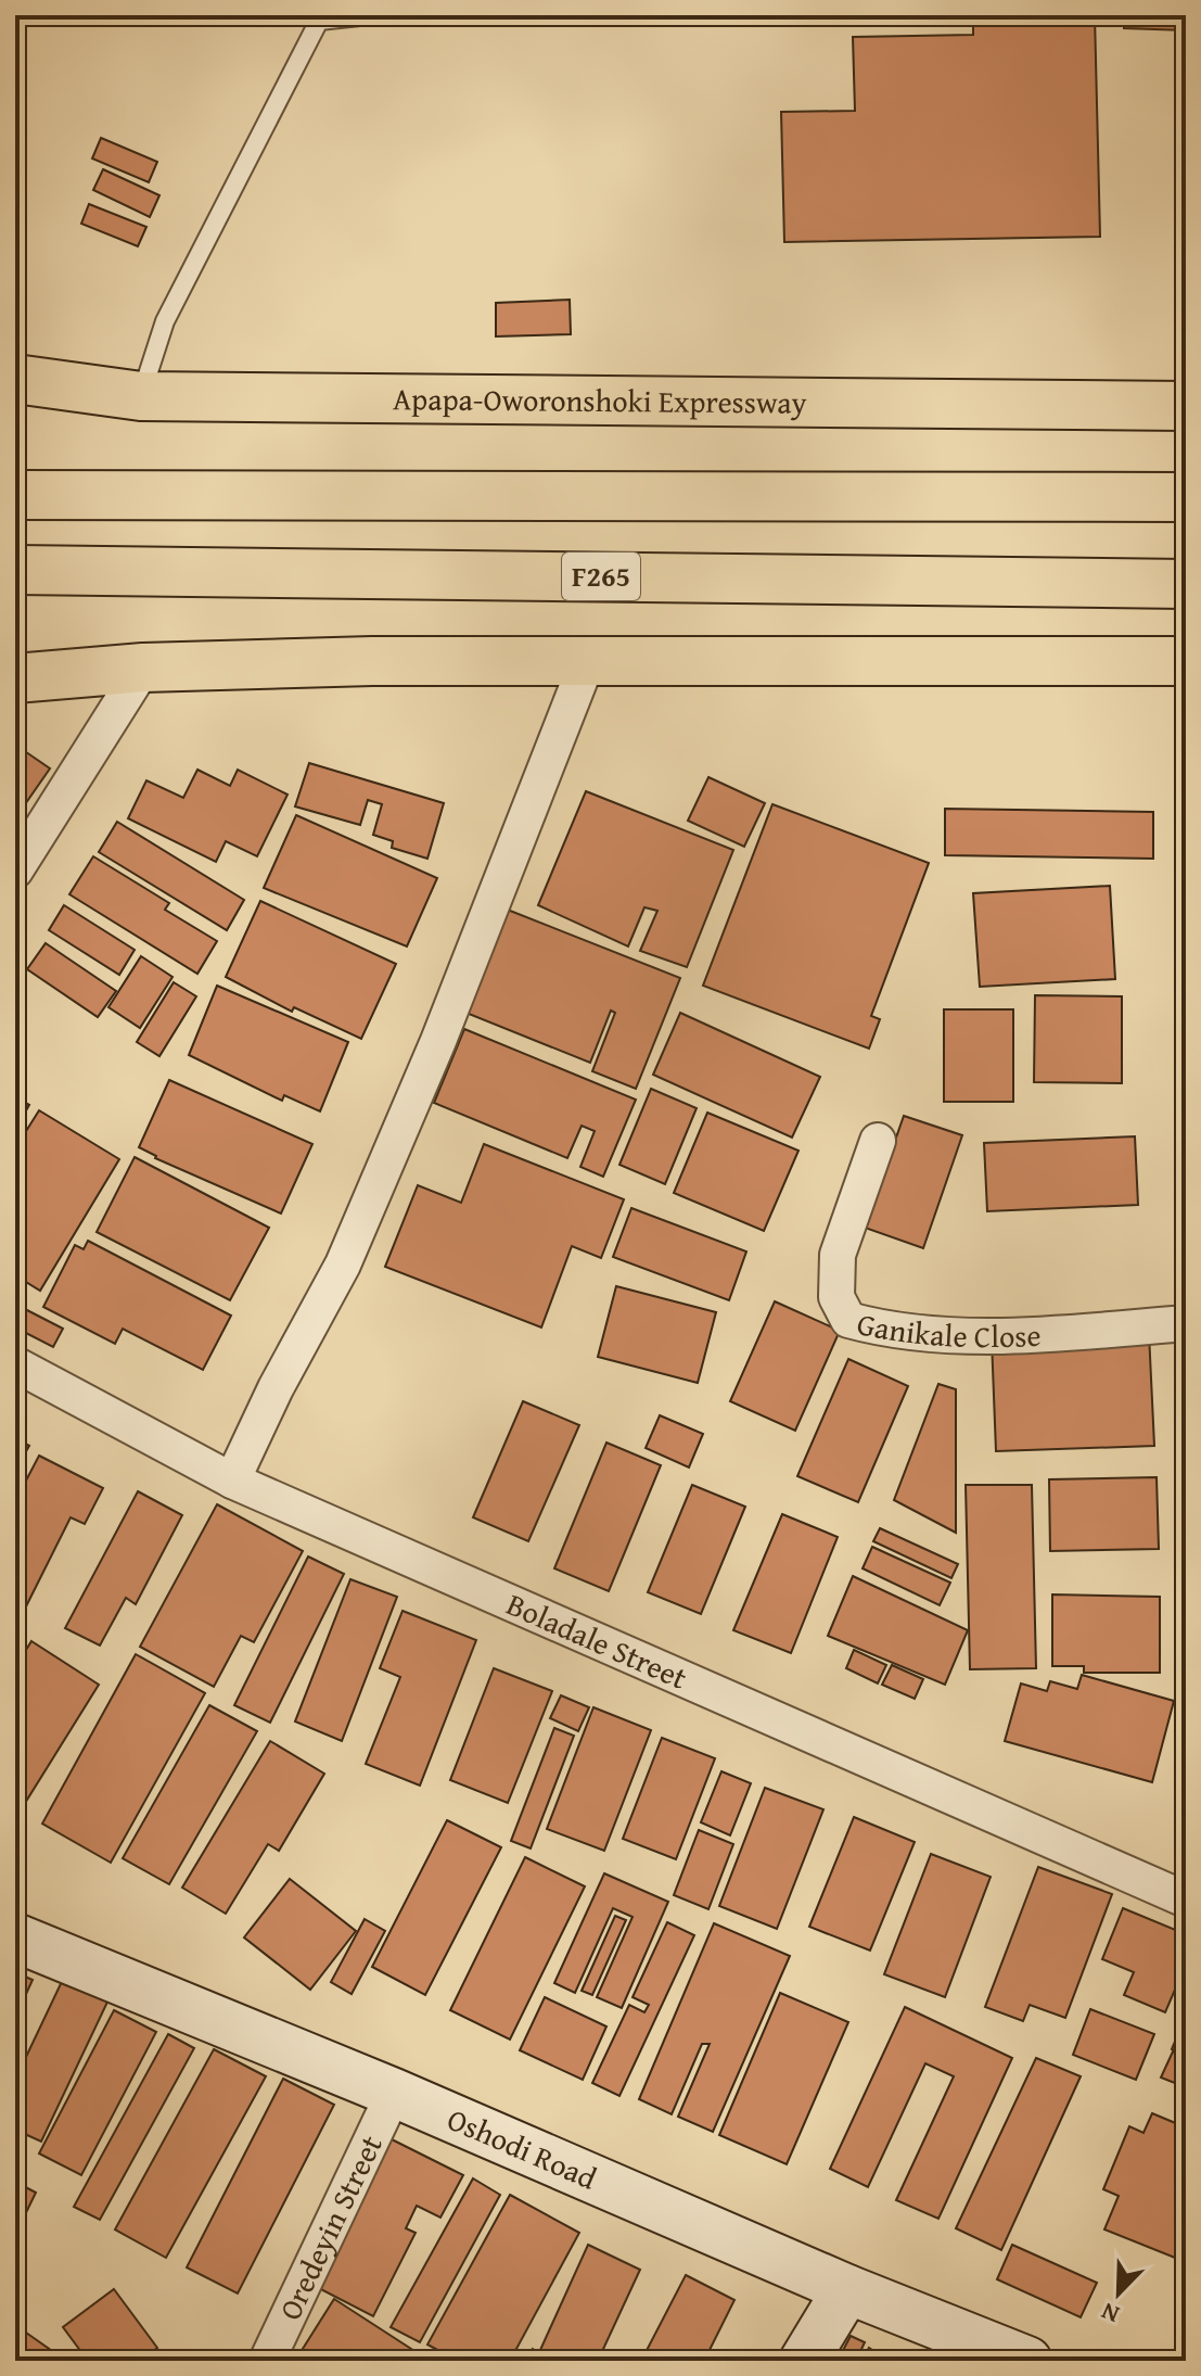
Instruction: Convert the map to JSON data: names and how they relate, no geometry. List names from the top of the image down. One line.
{"streets":{"main road":["Apapa-Oworonshoki Expressway","F265"],"street":["Ganikale Close","Boladale Street","Oshodi Road","Oredeyin Street"]},"crossings":[["Oshodi Road","Oredeyin Street"]],"north":"bottom left"}
